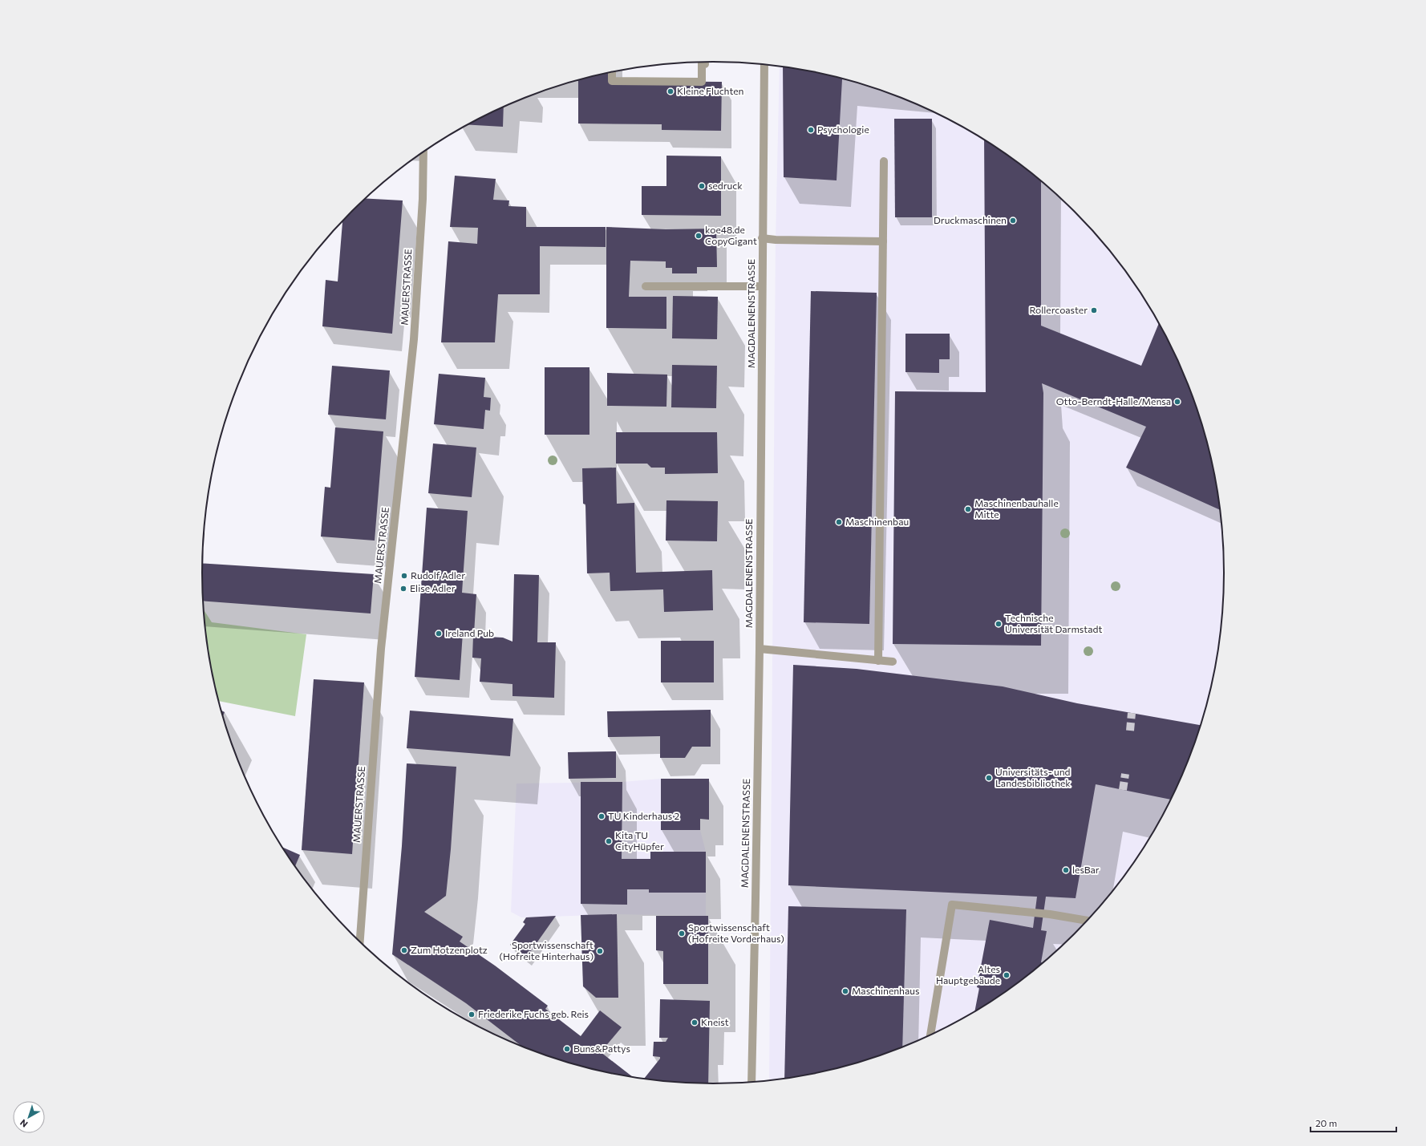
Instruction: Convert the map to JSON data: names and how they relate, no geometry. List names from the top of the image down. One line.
{"streets":{"street":["MAUERSTRASSE","MAGDALENENSTRASSE"]},"places":["Kleine Fluchten","Psychologie","sedruck","Druckmaschinen","koe48.de CopyGigant","Rollercoaster","Otto-Berndt-Halle/Mensa","Maschinenbauhalle Mitte","Maschinenbau","Rudolf Adler","Elise Adler","Technische Universität Darmstadt","Ireland Pub","Universitäts- und Landesbibliothek","TU Kinderhaus 2","Kita TU CityHüpfer","lesBar","Sportwissenschaft (Hofreite Vorderhaus)","Zum Hotzenplotz","Sportwissenschaft (Hofreite Hinterhaus)","Altes Hauptgebäude","Maschinenhaus","Friederike Fuchs geb. Reis","Kneist","Buns&Pattys"],"scale_bar":"20 m","north":"bottom left"}
